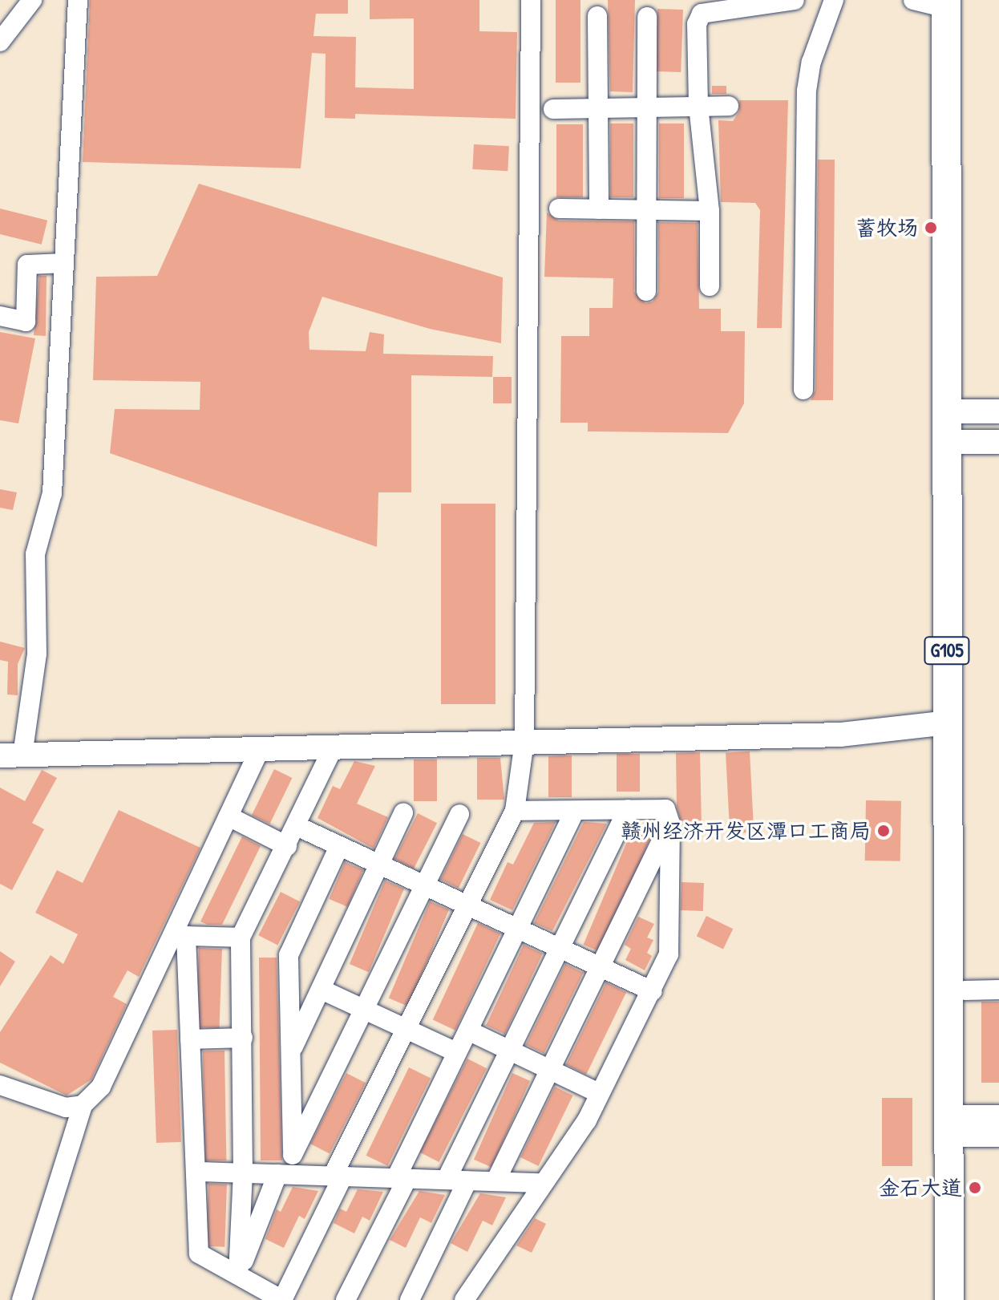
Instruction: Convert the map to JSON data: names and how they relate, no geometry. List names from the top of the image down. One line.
{"streets":{"highway":["G105"]},"places":["蓄牧场","赣州经济开发区潭口工商局","金石大道"]}
